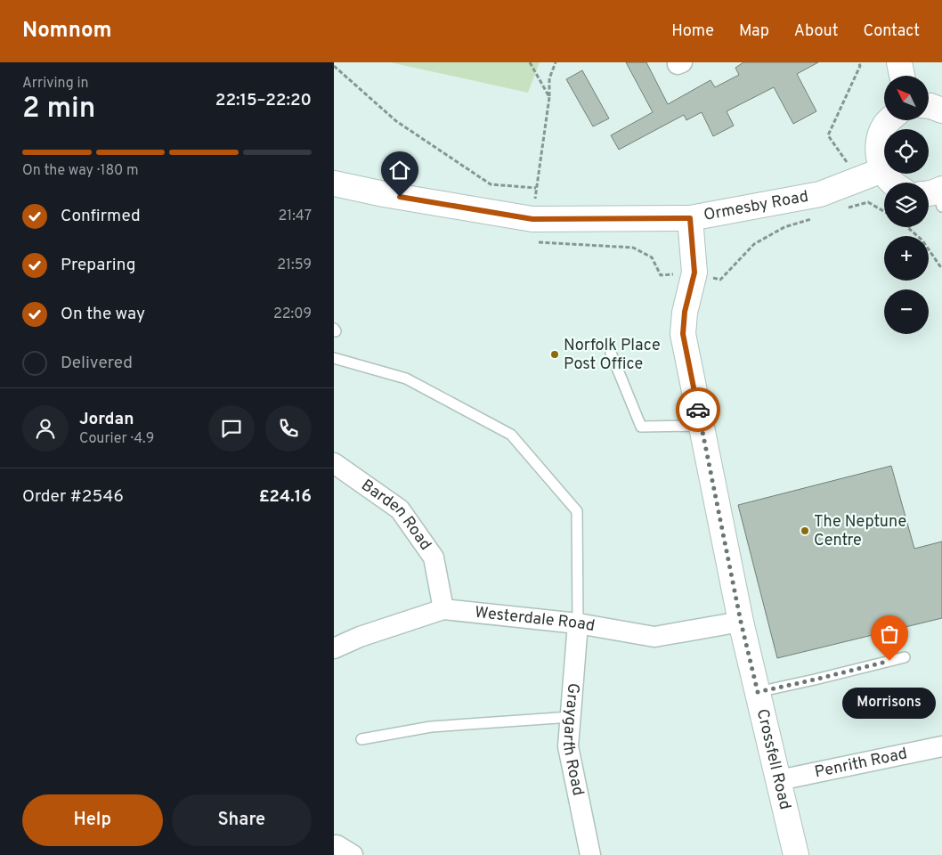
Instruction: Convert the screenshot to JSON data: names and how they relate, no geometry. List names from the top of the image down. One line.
{"streets":{"street":["Ormesby Road","Barden Road","Westerdale Road","Graygarth Road","Crossfell Road","Penrith Road"]},"crossings":[["Ormesby Road","Crossfell Road"],["Barden Road","Westerdale Road"],["Westerdale Road","Graygarth Road"],["Westerdale Road","Crossfell Road"],["Crossfell Road","Penrith Road"]],"places":["Norfolk Place Post Office","The Neptune Centre","Morrisons"],"north":"top left","page":{"header":"Nomnom","nav":["Home","Map","About","Contact"],"heading":["2 min","Arriving in","22:15–22:20"],"panel":["Jordan","Courier · 4.9","Order #2546","£24.16"],"map_buttons":["+","−"],"bar":"On the way · 180 m","list":[["Confirmed","21:47"],["Preparing","21:59"],["On the way","22:09"],"Delivered"],"bubble":"Morrisons","buttons":["Help","Share"]}}
